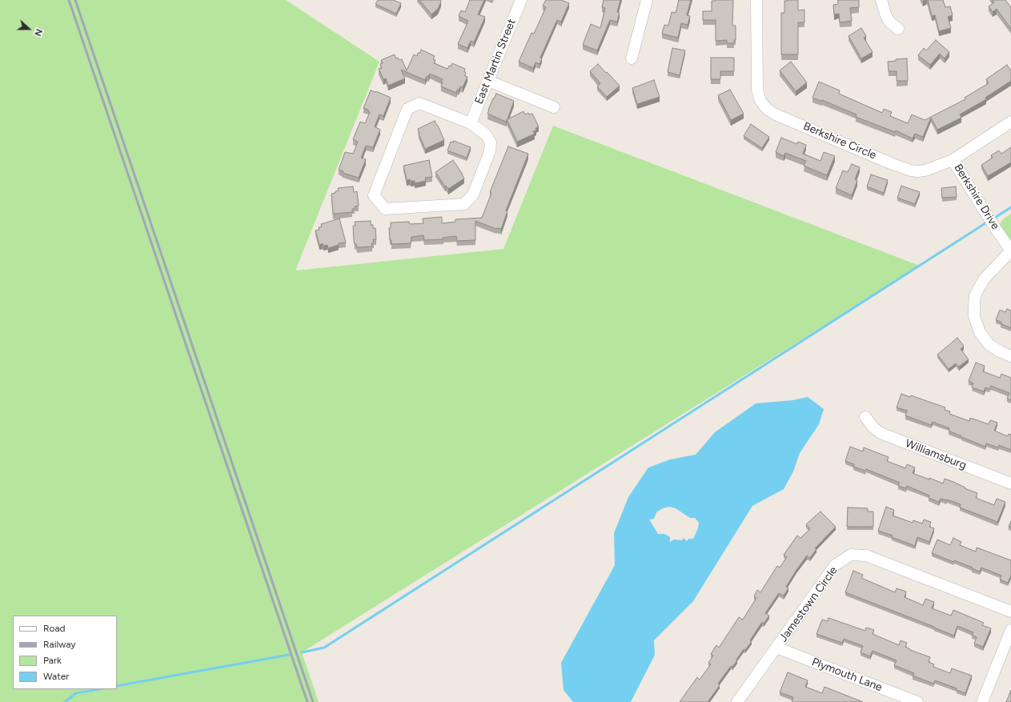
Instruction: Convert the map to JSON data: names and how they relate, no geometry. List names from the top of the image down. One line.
{"streets":{"street":["East Martin Street","Berkshire Circle","Berkshire Drive","Williamsburg","Jamestown Circle","Plymouth Lane"]},"crossings":[["Berkshire Circle","Berkshire Drive"],["Jamestown Circle","Plymouth Lane"]],"legend":["Road","Railway","Park","Water"],"north":"right"}
